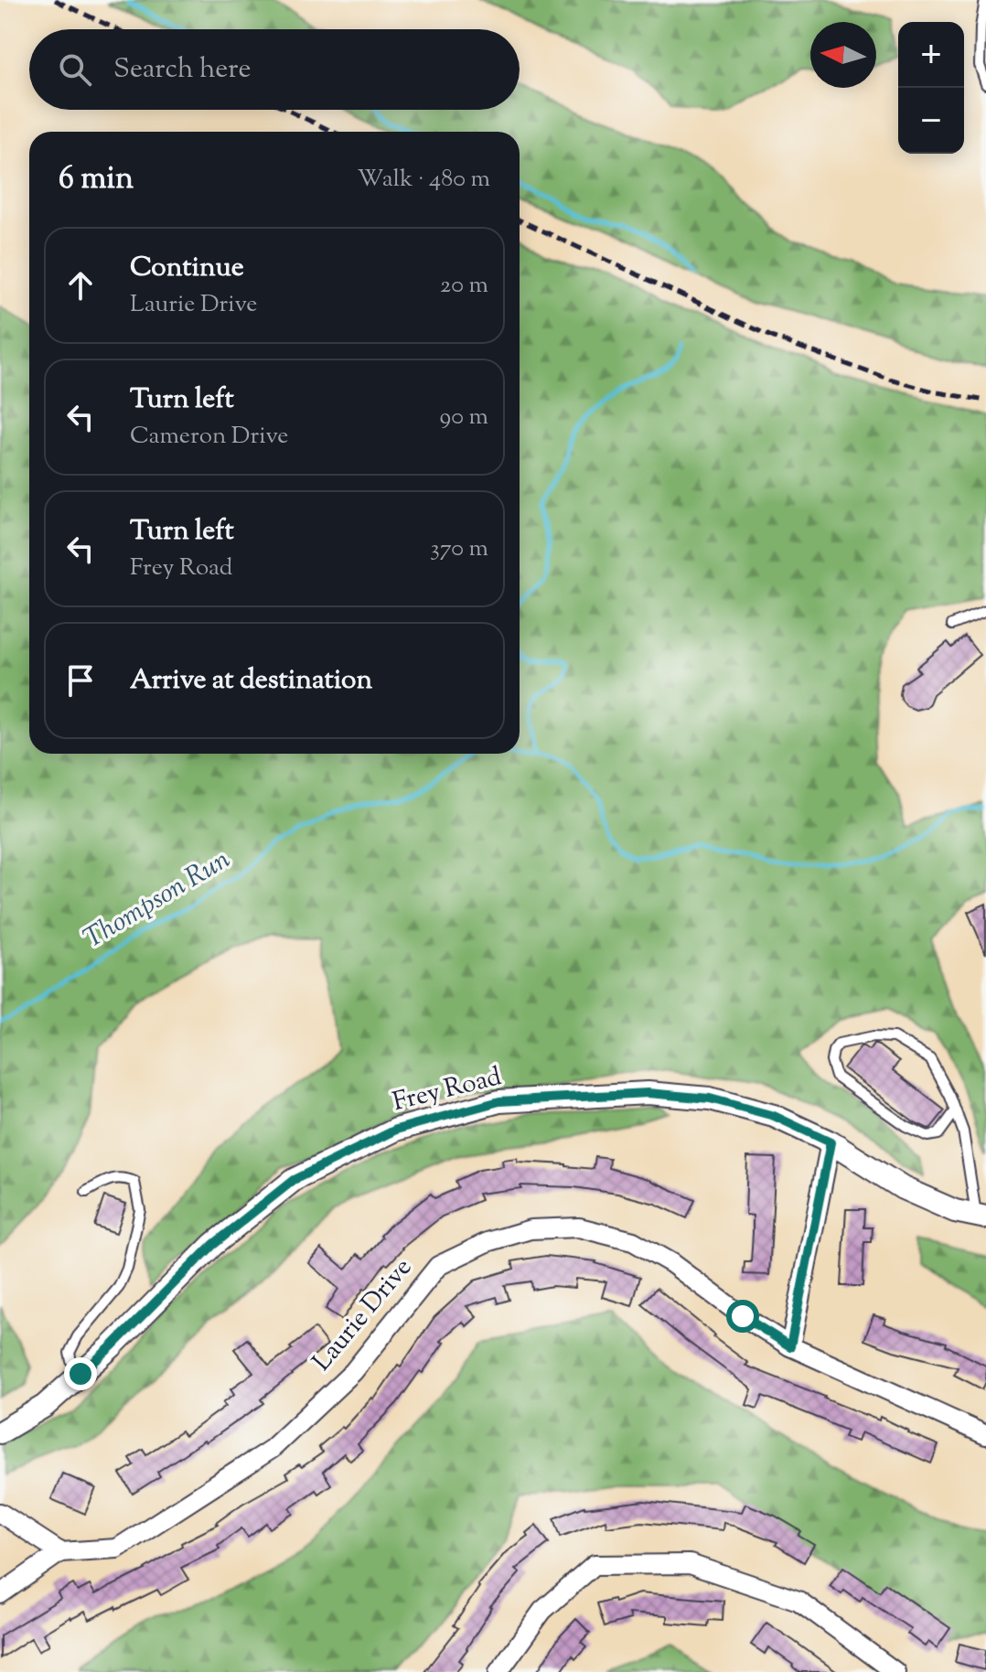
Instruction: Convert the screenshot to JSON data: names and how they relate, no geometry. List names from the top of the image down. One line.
{"streets":{"street":["Frey Road","Laurie Drive"]},"water":["Thompson Run"],"north":"left","page":{"map_buttons":["+","−"],"search":"Search here","heading":["6 min","Walk · 480 m"],"list":[["Continue","Laurie Drive","20 m"],["Turn left","Cameron Drive","90 m"],["Turn left","Frey Road","370 m"],"Arrive at destination"]}}
